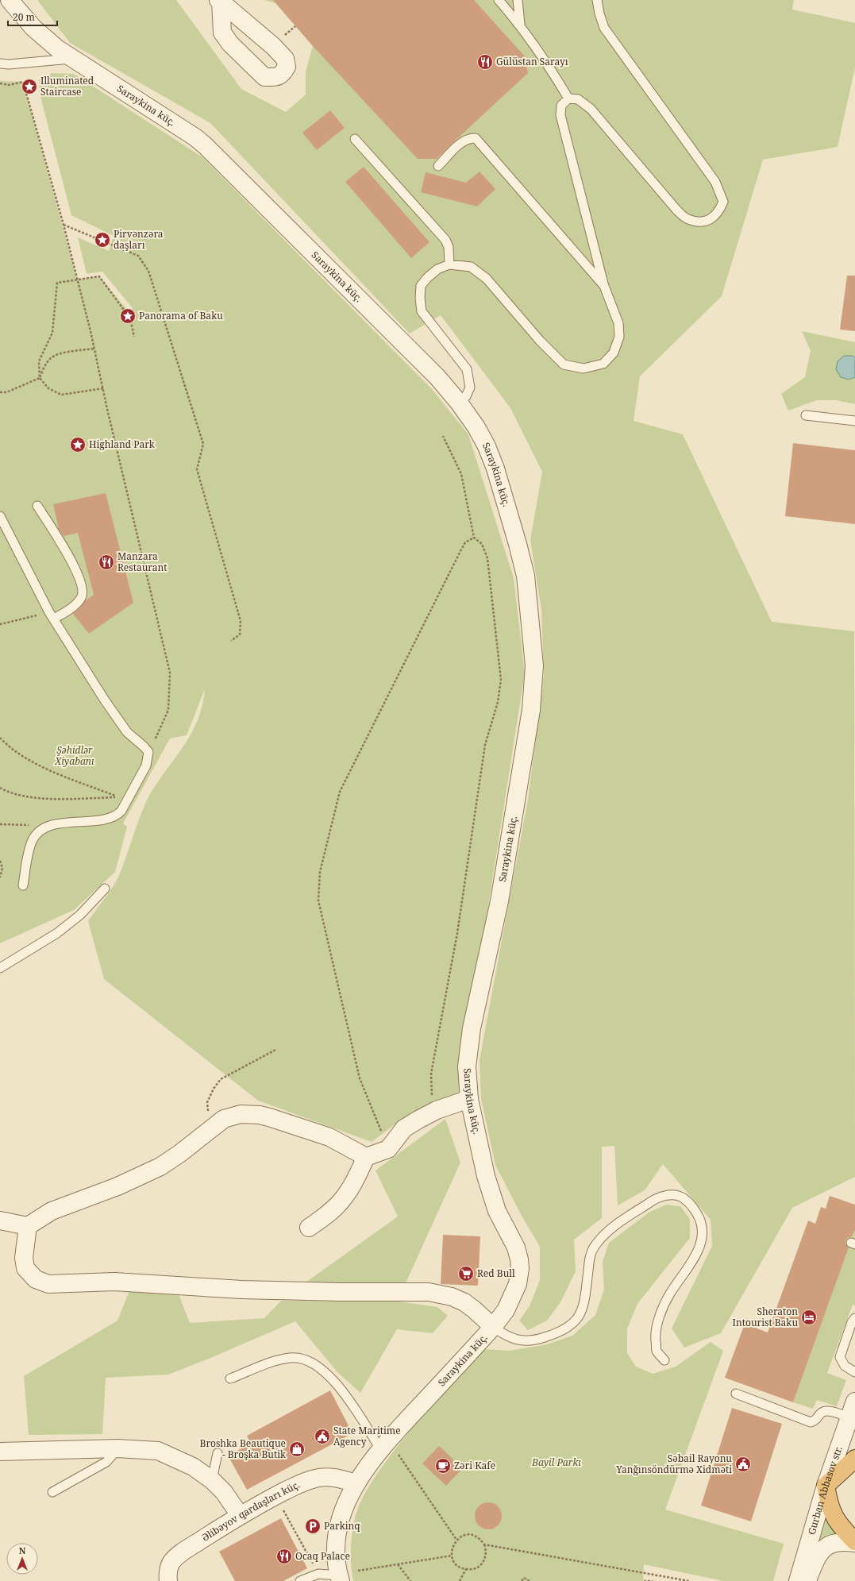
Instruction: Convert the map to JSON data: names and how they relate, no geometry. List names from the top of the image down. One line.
{"streets":{"street":["Saraykina küç.","Gurban Abbasov str.","Əlibəyov qardaşları küç."]},"crossings":[["Saraykina küç.","Əlibəyov qardaşları küç."]],"parks":["Şəhidlər Xiyabanı","Bayil Parkı"],"places":{"restaurant":["Gülüstan Sarayı","Manzara Restaurant","Ocaq Palace"],"place":["Illuminated Staircase","Pirvənzəra daşları","Panorama of Baku","Highland Park"],"supermarket":["Red Bull"],"hotel":["Sheraton Intourist Baku"],"public building":["State Maritime Agency","Səbail Rayonu Yanğınsöndürmə Xidməti"],"shop":["Broshka Beautique - Broşka Butik"],"cafe":["Zəri Kafe"],"parking":["Parkinq"]},"scale_bar":"20 m","north":"top"}
